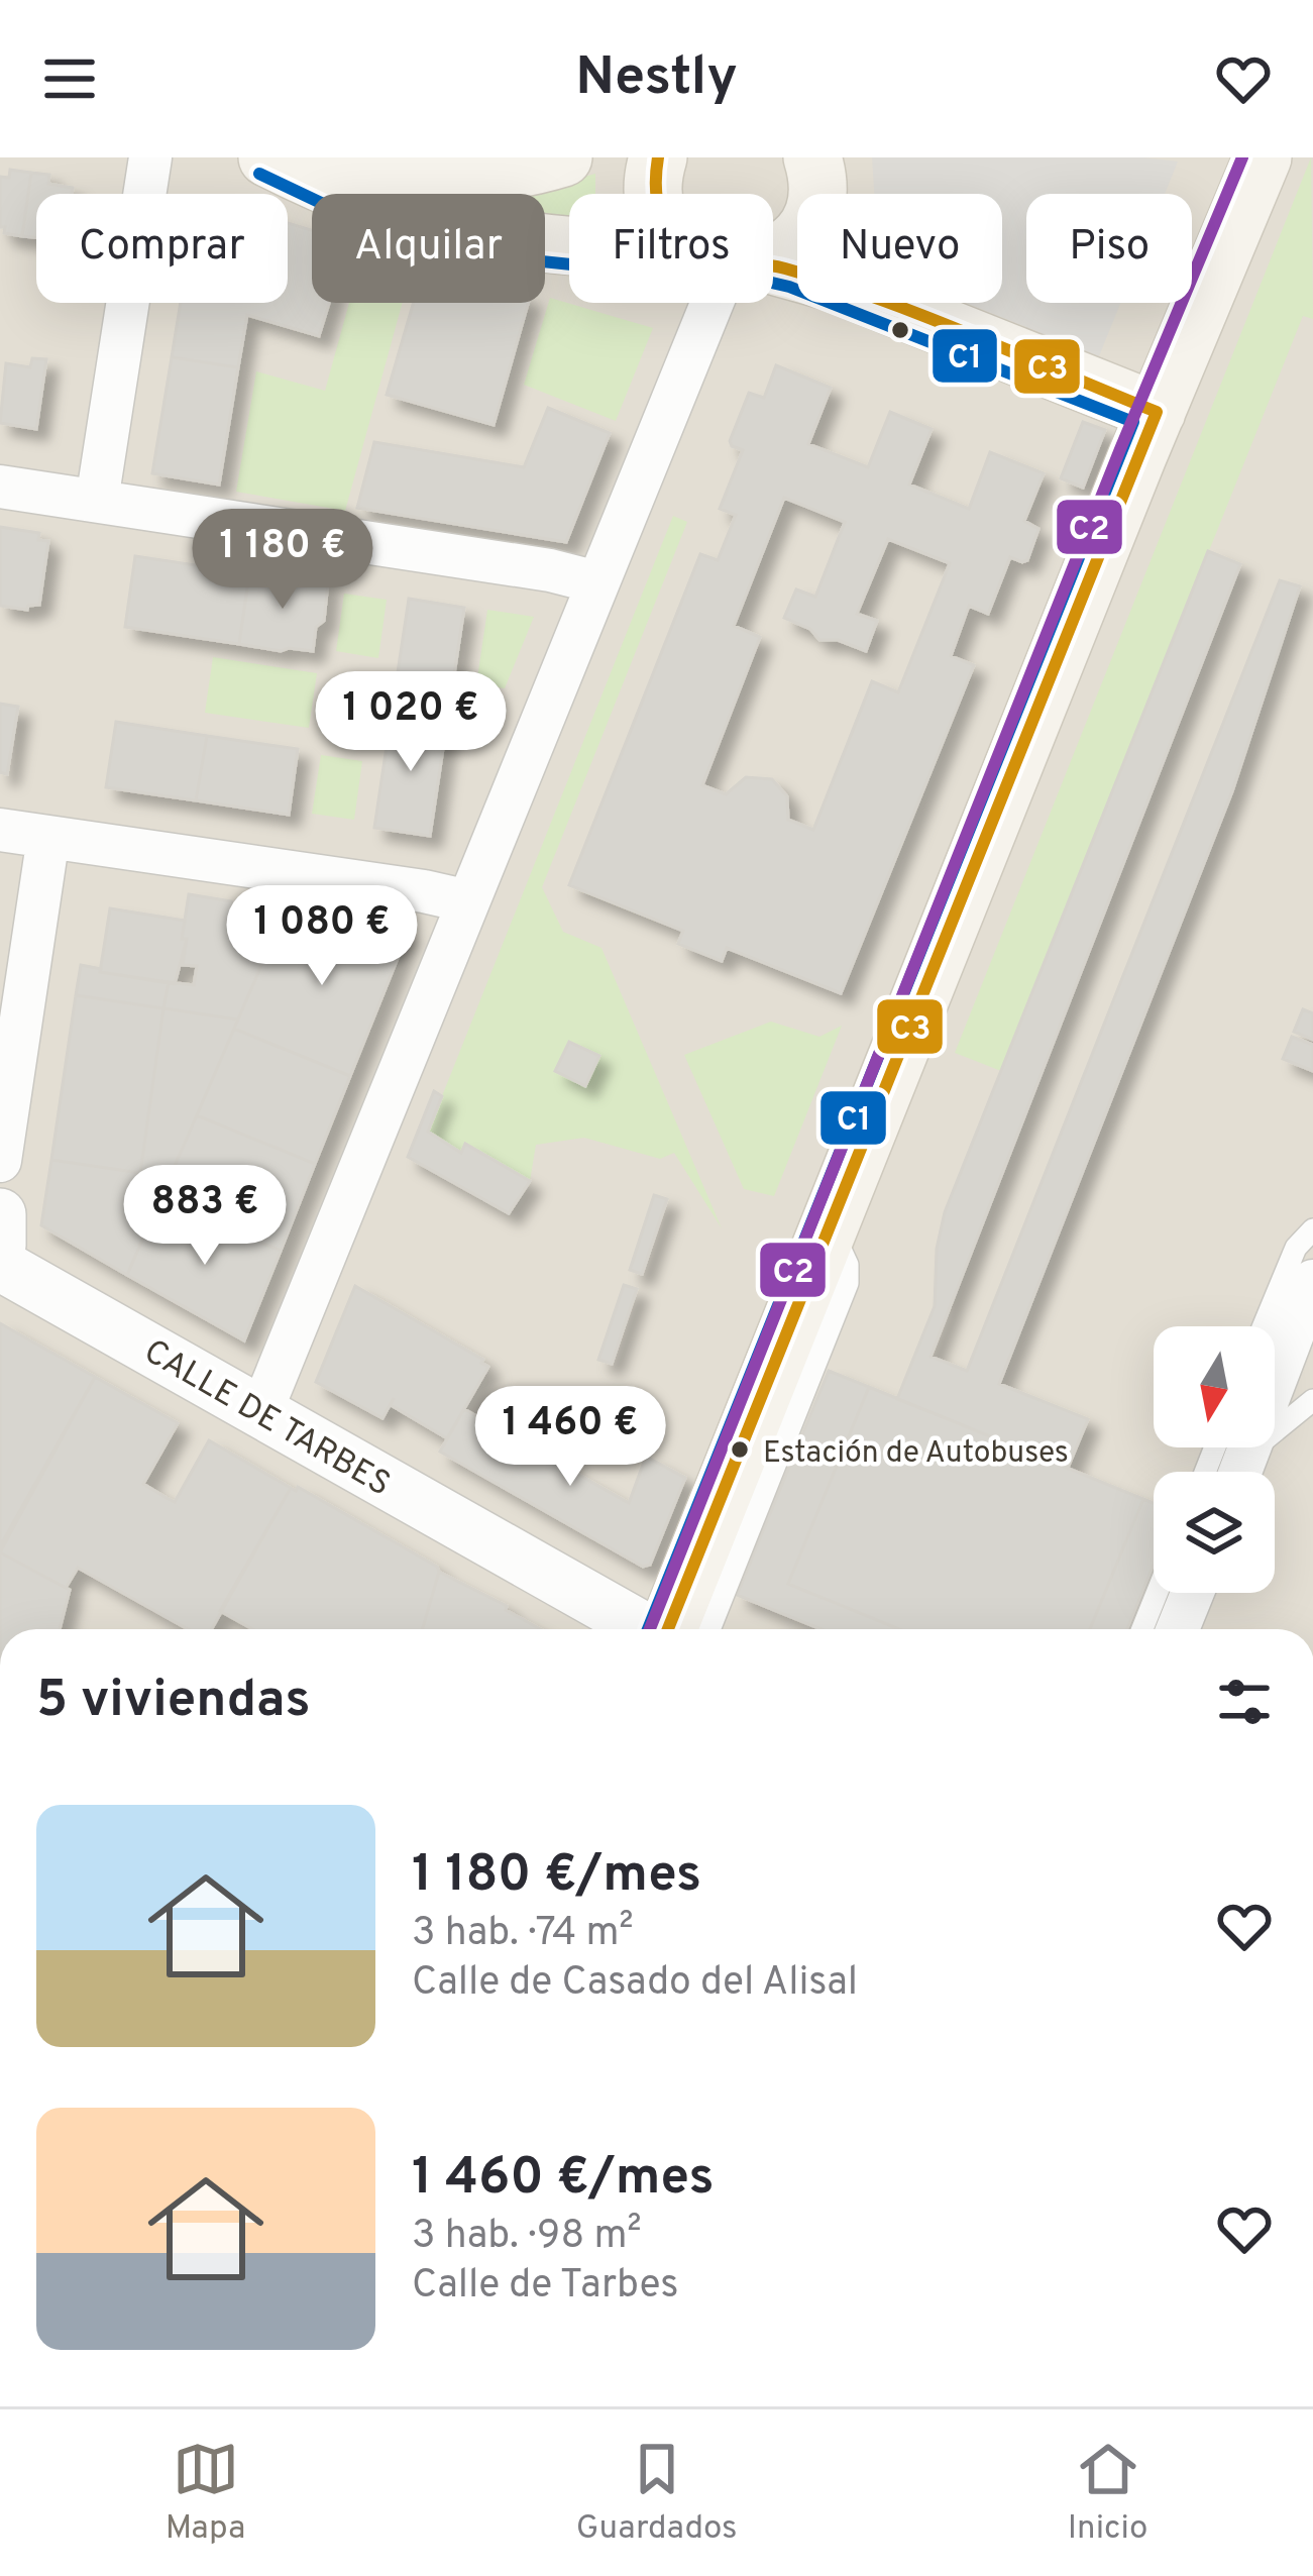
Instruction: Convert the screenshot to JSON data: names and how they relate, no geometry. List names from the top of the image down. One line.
{"streets":{"street":["CALLE DE TARBES"]},"places":["Estación de Autobuses"],"lines":["transit line C3","transit line C2","transit line C1"],"north":"bottom","page":{"header":"Nestly","chip":["Comprar","Alquilar","Filtros","Nuevo","Piso"],"price":["1 180 €","1 020 €","1 080 €","883 €","1 460 €"],"heading":"5 viviendas","list":[{"name":"1 180 €/mes","note":"3 hab. · 74 m² · Calle de Casado del Alisal"},{"name":"1 460 €/mes","note":"3 hab. · 98 m² · Calle de Tarbes"}],"tabs":["Mapa","Guardados","Inicio"]}}
